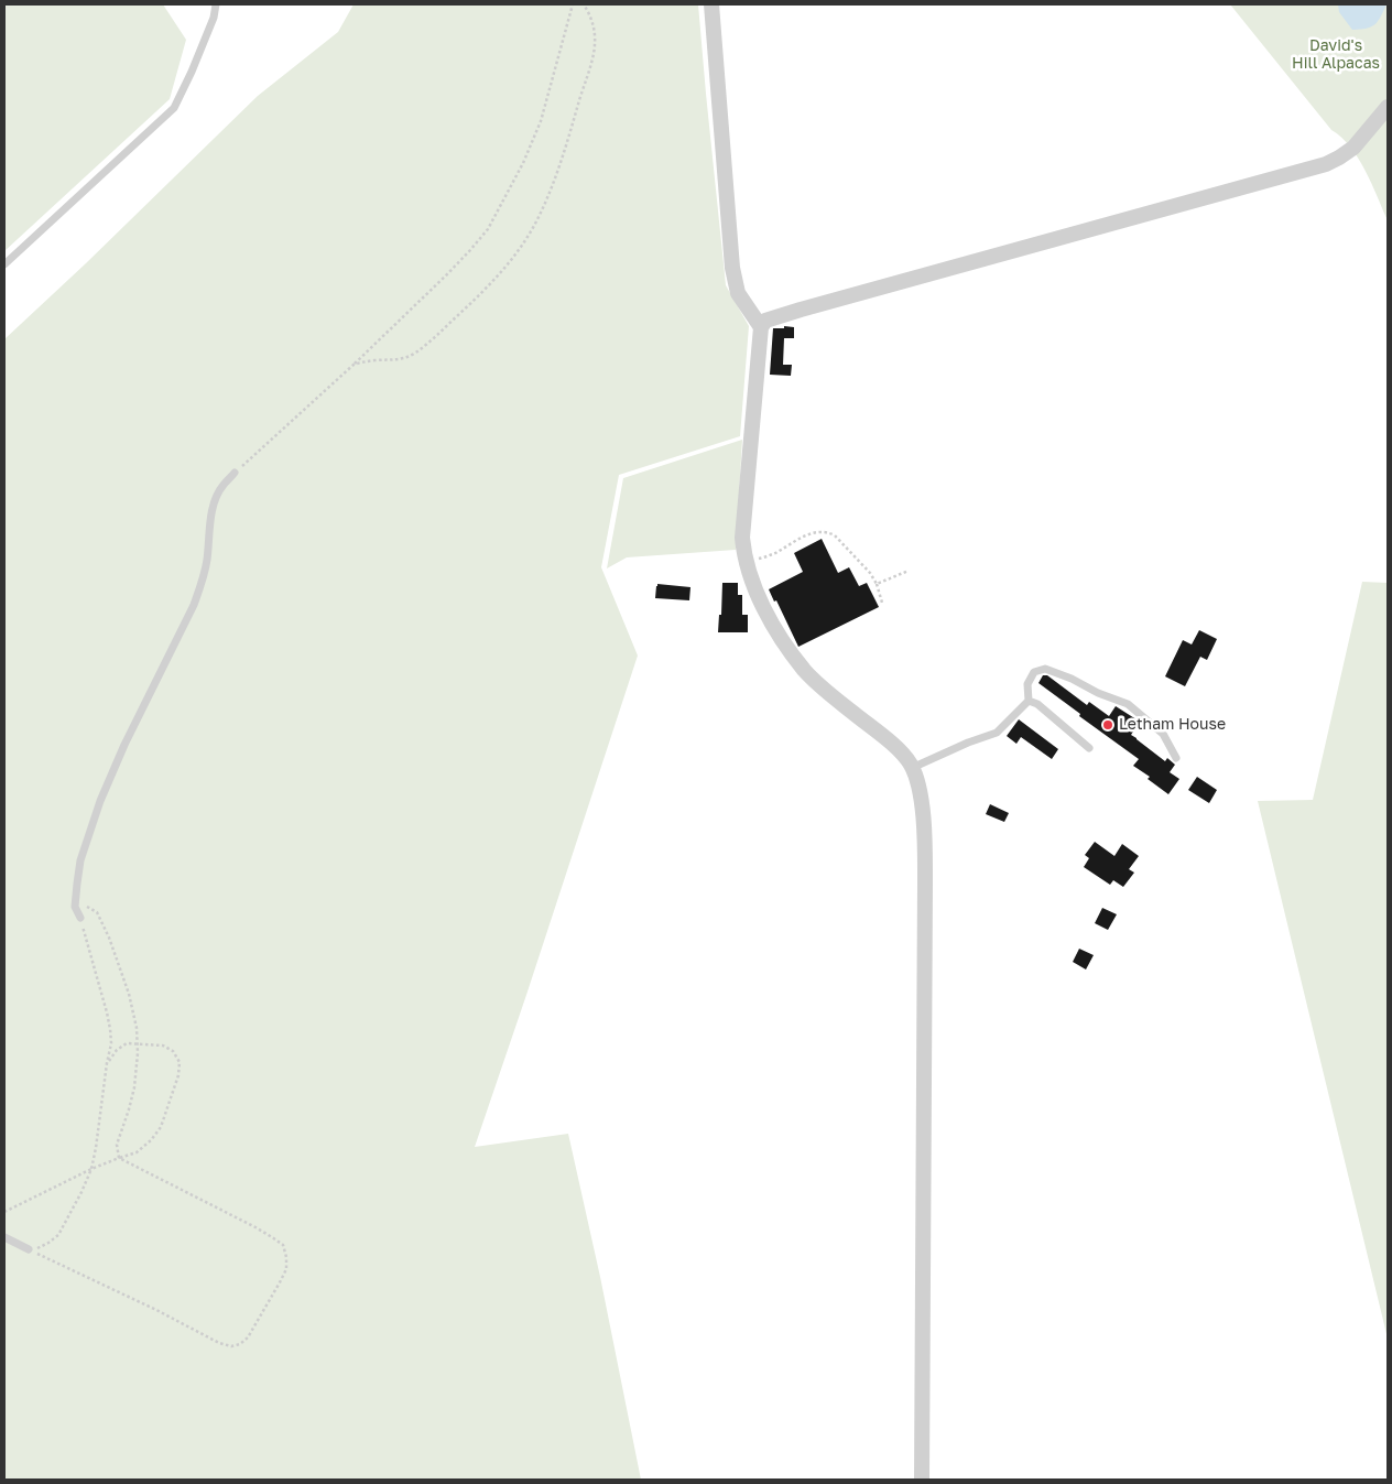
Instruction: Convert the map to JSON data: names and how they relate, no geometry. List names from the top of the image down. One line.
{"parks":["David's Hill Alpacas"],"places":["Letham House"]}
